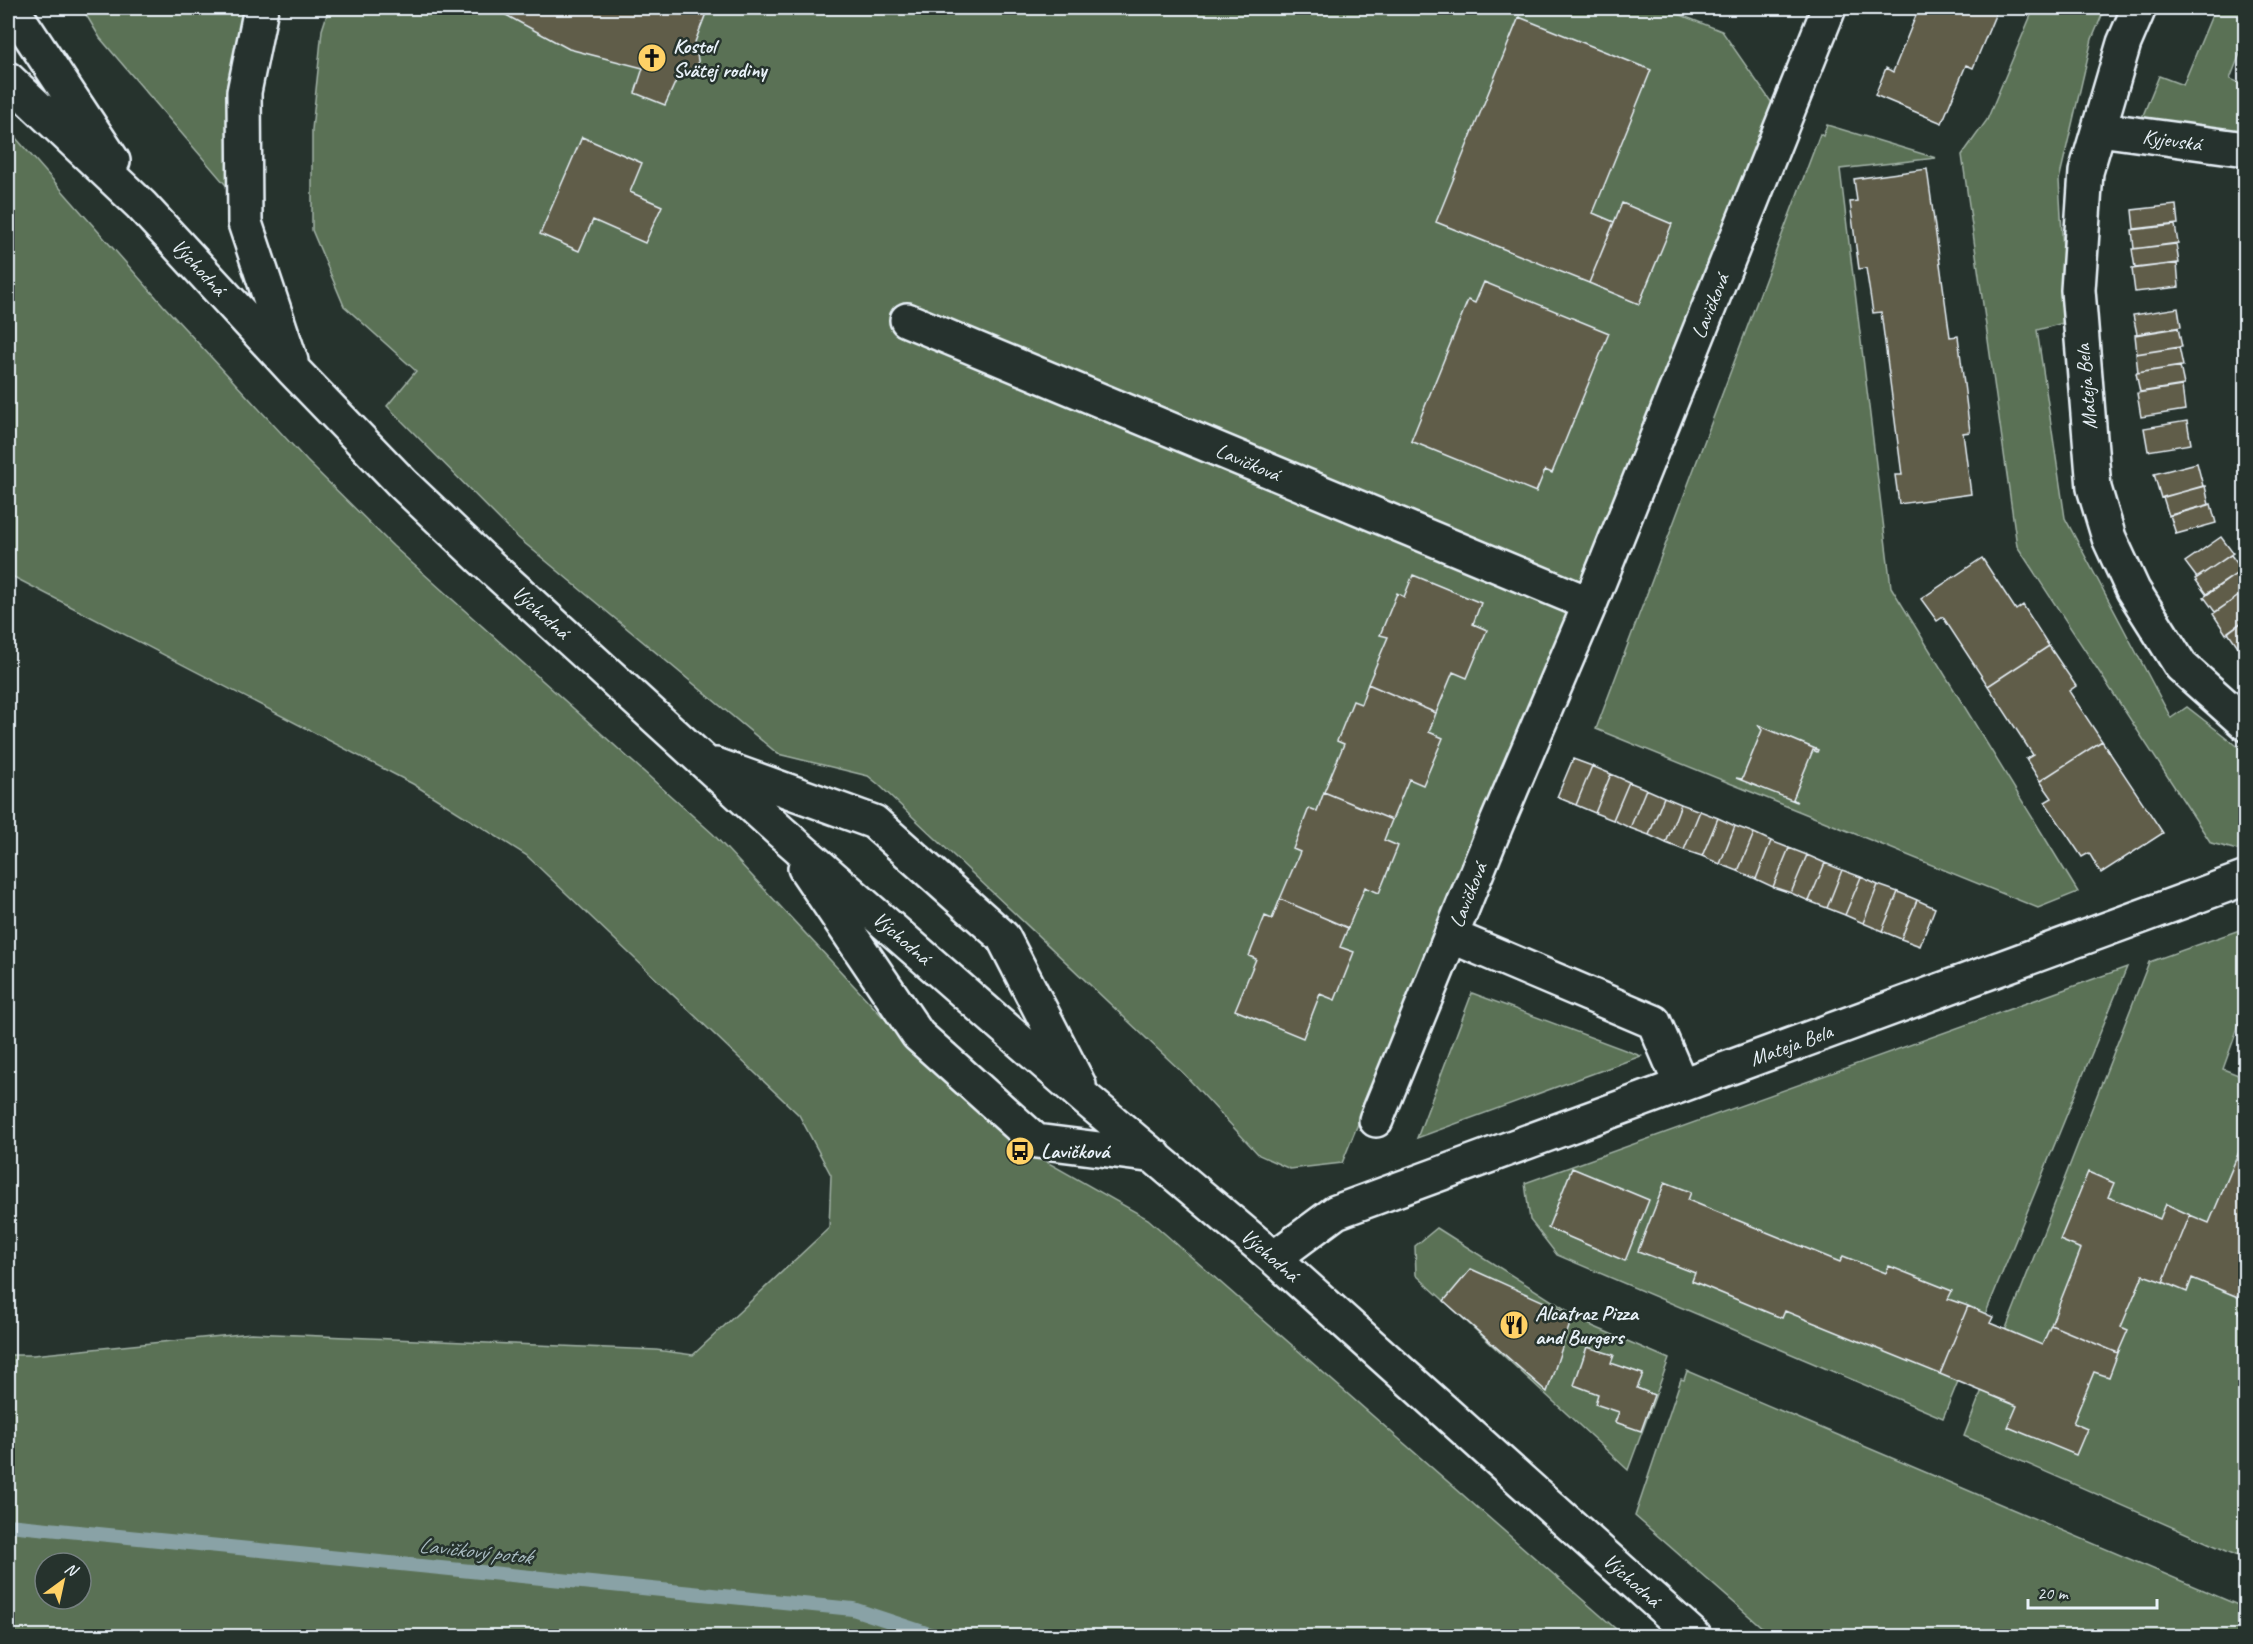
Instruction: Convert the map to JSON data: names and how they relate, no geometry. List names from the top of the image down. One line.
{"streets":{"street":["Kyjevská","Východná","Lavičková","Mateja Bela"]},"crossings":[["Kyjevská","Mateja Bela"],["Východná","Mateja Bela"]],"water":["Lavičkový potok"],"places":{"church":["Kostol Svätej rodiny"],"bus stop":["Lavičková"],"restaurant":["Alcatraz Pizza and Burgers"]},"scale_bar":"20 m","north":"top right"}
